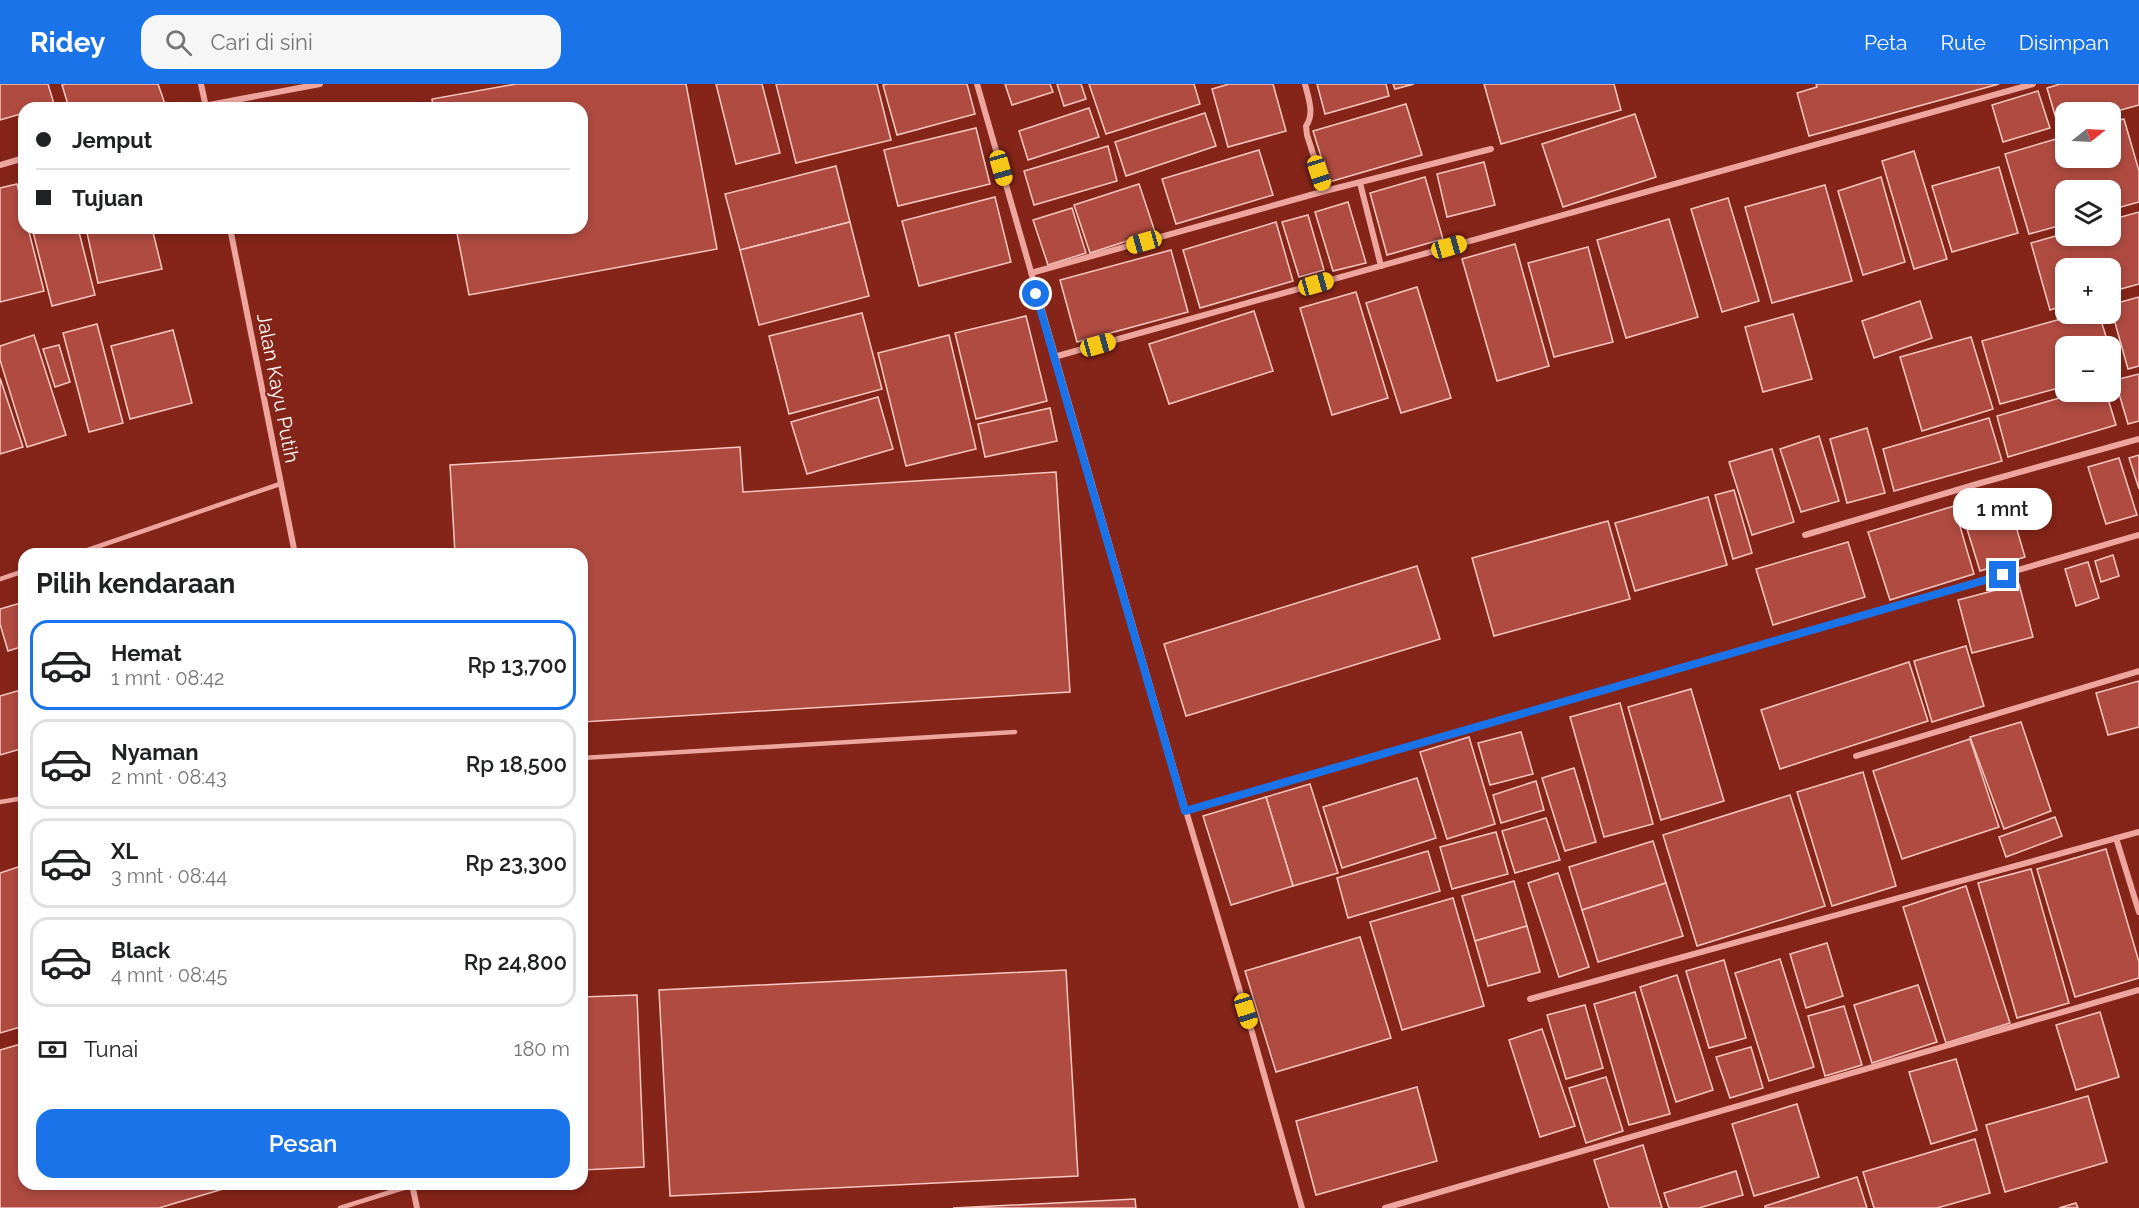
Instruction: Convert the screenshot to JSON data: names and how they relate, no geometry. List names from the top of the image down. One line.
{"streets":{"street":["Jalan Kayu Putih"]},"north":"right","page":{"header":"Ridey","search":"Cari di sini","nav":["Peta","Rute","Disimpan"],"map_buttons":["+","−"],"banner":["Jemput","Tujuan"],"bubble":"1 mnt","heading":"Pilih kendaraan","list":[{"name":"Hemat","note":"1 mnt · 08:42","value":"Rp 13,700"},{"name":"Nyaman","note":"2 mnt · 08:43","value":"Rp 18,500"},{"name":"XL","note":"3 mnt · 08:44","value":"Rp 23,300"},{"name":"Black","note":"4 mnt · 08:45","value":"Rp 24,800"}],"pay":["Tunai","180 m"],"buttons":"Pesan"}}
